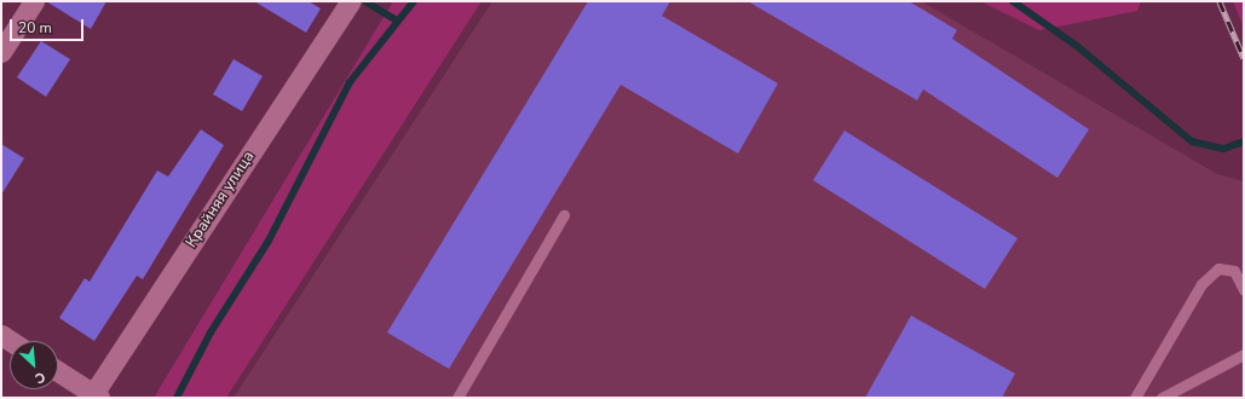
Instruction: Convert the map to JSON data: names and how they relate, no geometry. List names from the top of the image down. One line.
{"streets":{"street":["Крайняя улица"]},"scale_bar":"20 m","north":"bottom right"}
